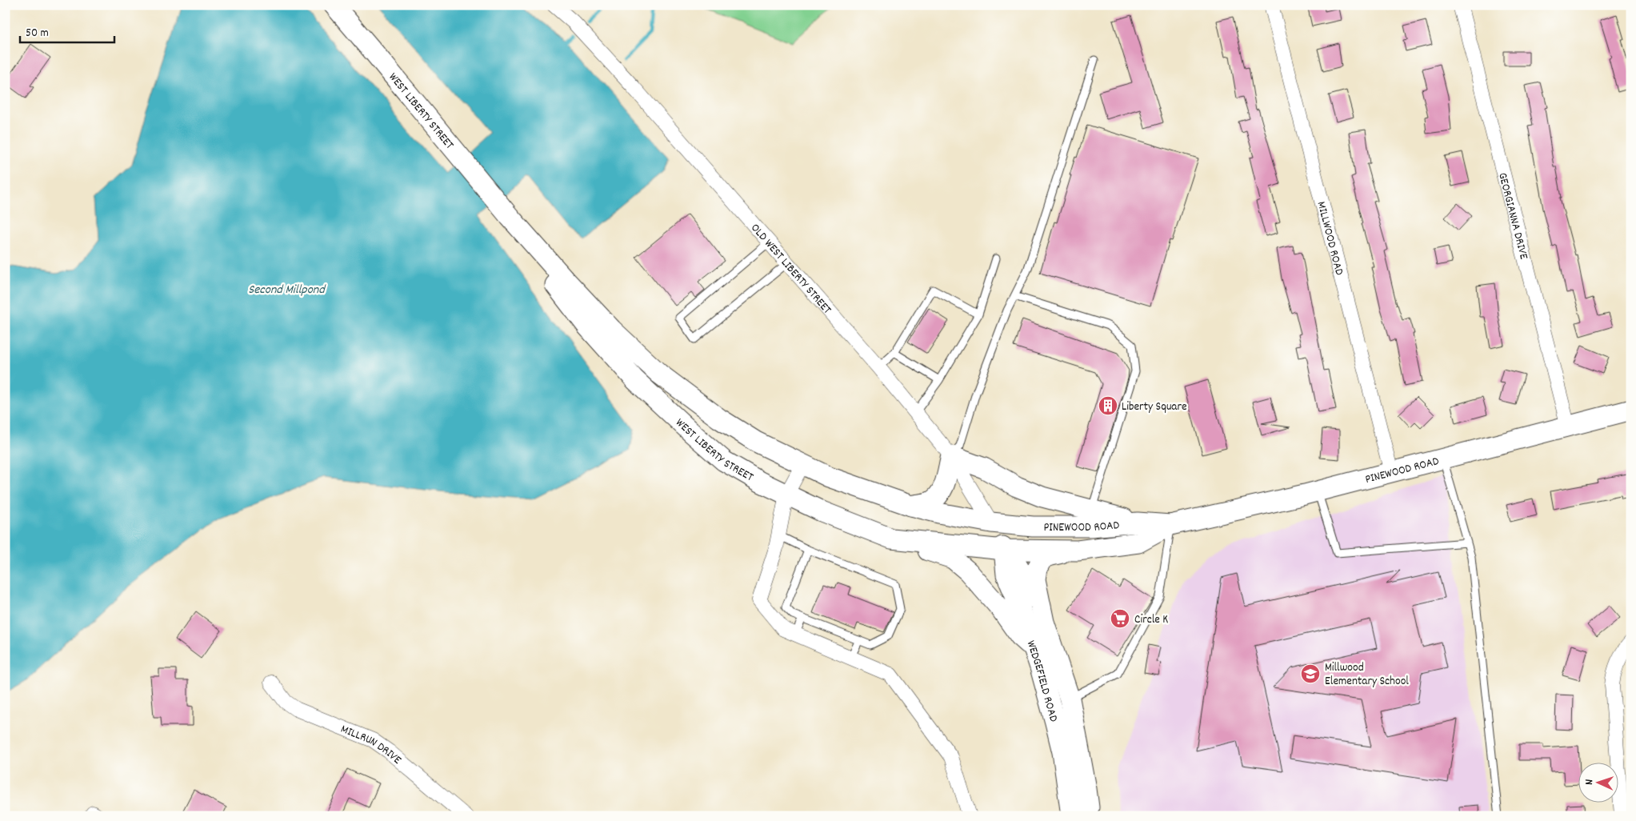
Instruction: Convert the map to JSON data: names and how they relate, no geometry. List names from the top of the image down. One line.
{"streets":{"main road":["WEST LIBERTY STREET","OLD WEST LIBERTY STREET","PINEWOOD ROAD","WEDGEFIELD ROAD"],"street":["GEORGIANNA DRIVE","MILLWOOD ROAD","MILLRUN DRIVE"]},"crossings":[["WEST LIBERTY STREET","OLD WEST LIBERTY STREET"],["WEST LIBERTY STREET","PINEWOOD ROAD"],["WEST LIBERTY STREET","WEDGEFIELD ROAD"],["GEORGIANNA DRIVE","PINEWOOD ROAD"],["MILLWOOD ROAD","PINEWOOD ROAD"],["OLD WEST LIBERTY STREET","PINEWOOD ROAD"],["OLD WEST LIBERTY STREET","WEDGEFIELD ROAD"],["PINEWOOD ROAD","WEDGEFIELD ROAD"]],"water":["Second Millpond"],"places":{"building":["Liberty Square"],"supermarket":["Circle K"],"school or university":["Millwood Elementary School"]},"scale_bar":"50 m","north":"left"}
